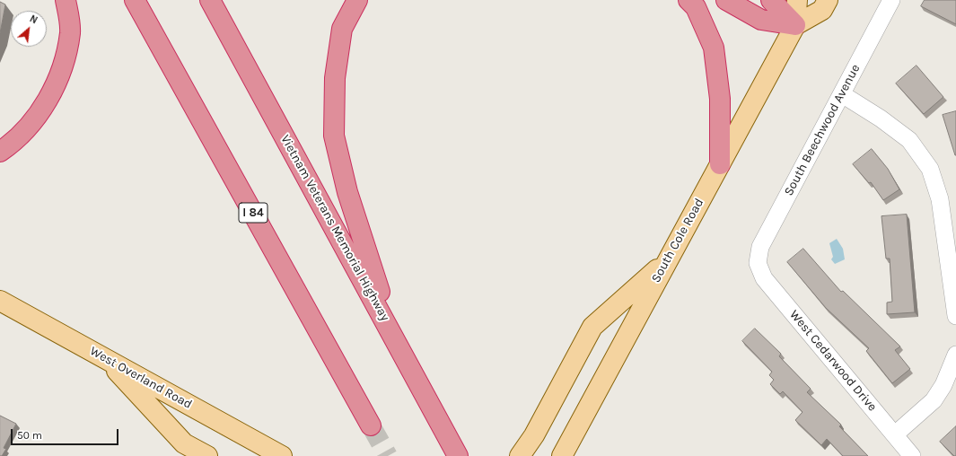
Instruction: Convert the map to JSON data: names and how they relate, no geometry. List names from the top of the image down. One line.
{"streets":{"highway":["I 84","Vietnam Veterans Memorial Highway"],"main road":["South Cole Road","West Overland Road"],"street":["South Beechwood Avenue","West Cedarwood Drive"]},"crossings":[["South Beechwood Avenue","West Cedarwood Drive"]],"scale_bar":"50 m","north":"top right"}
